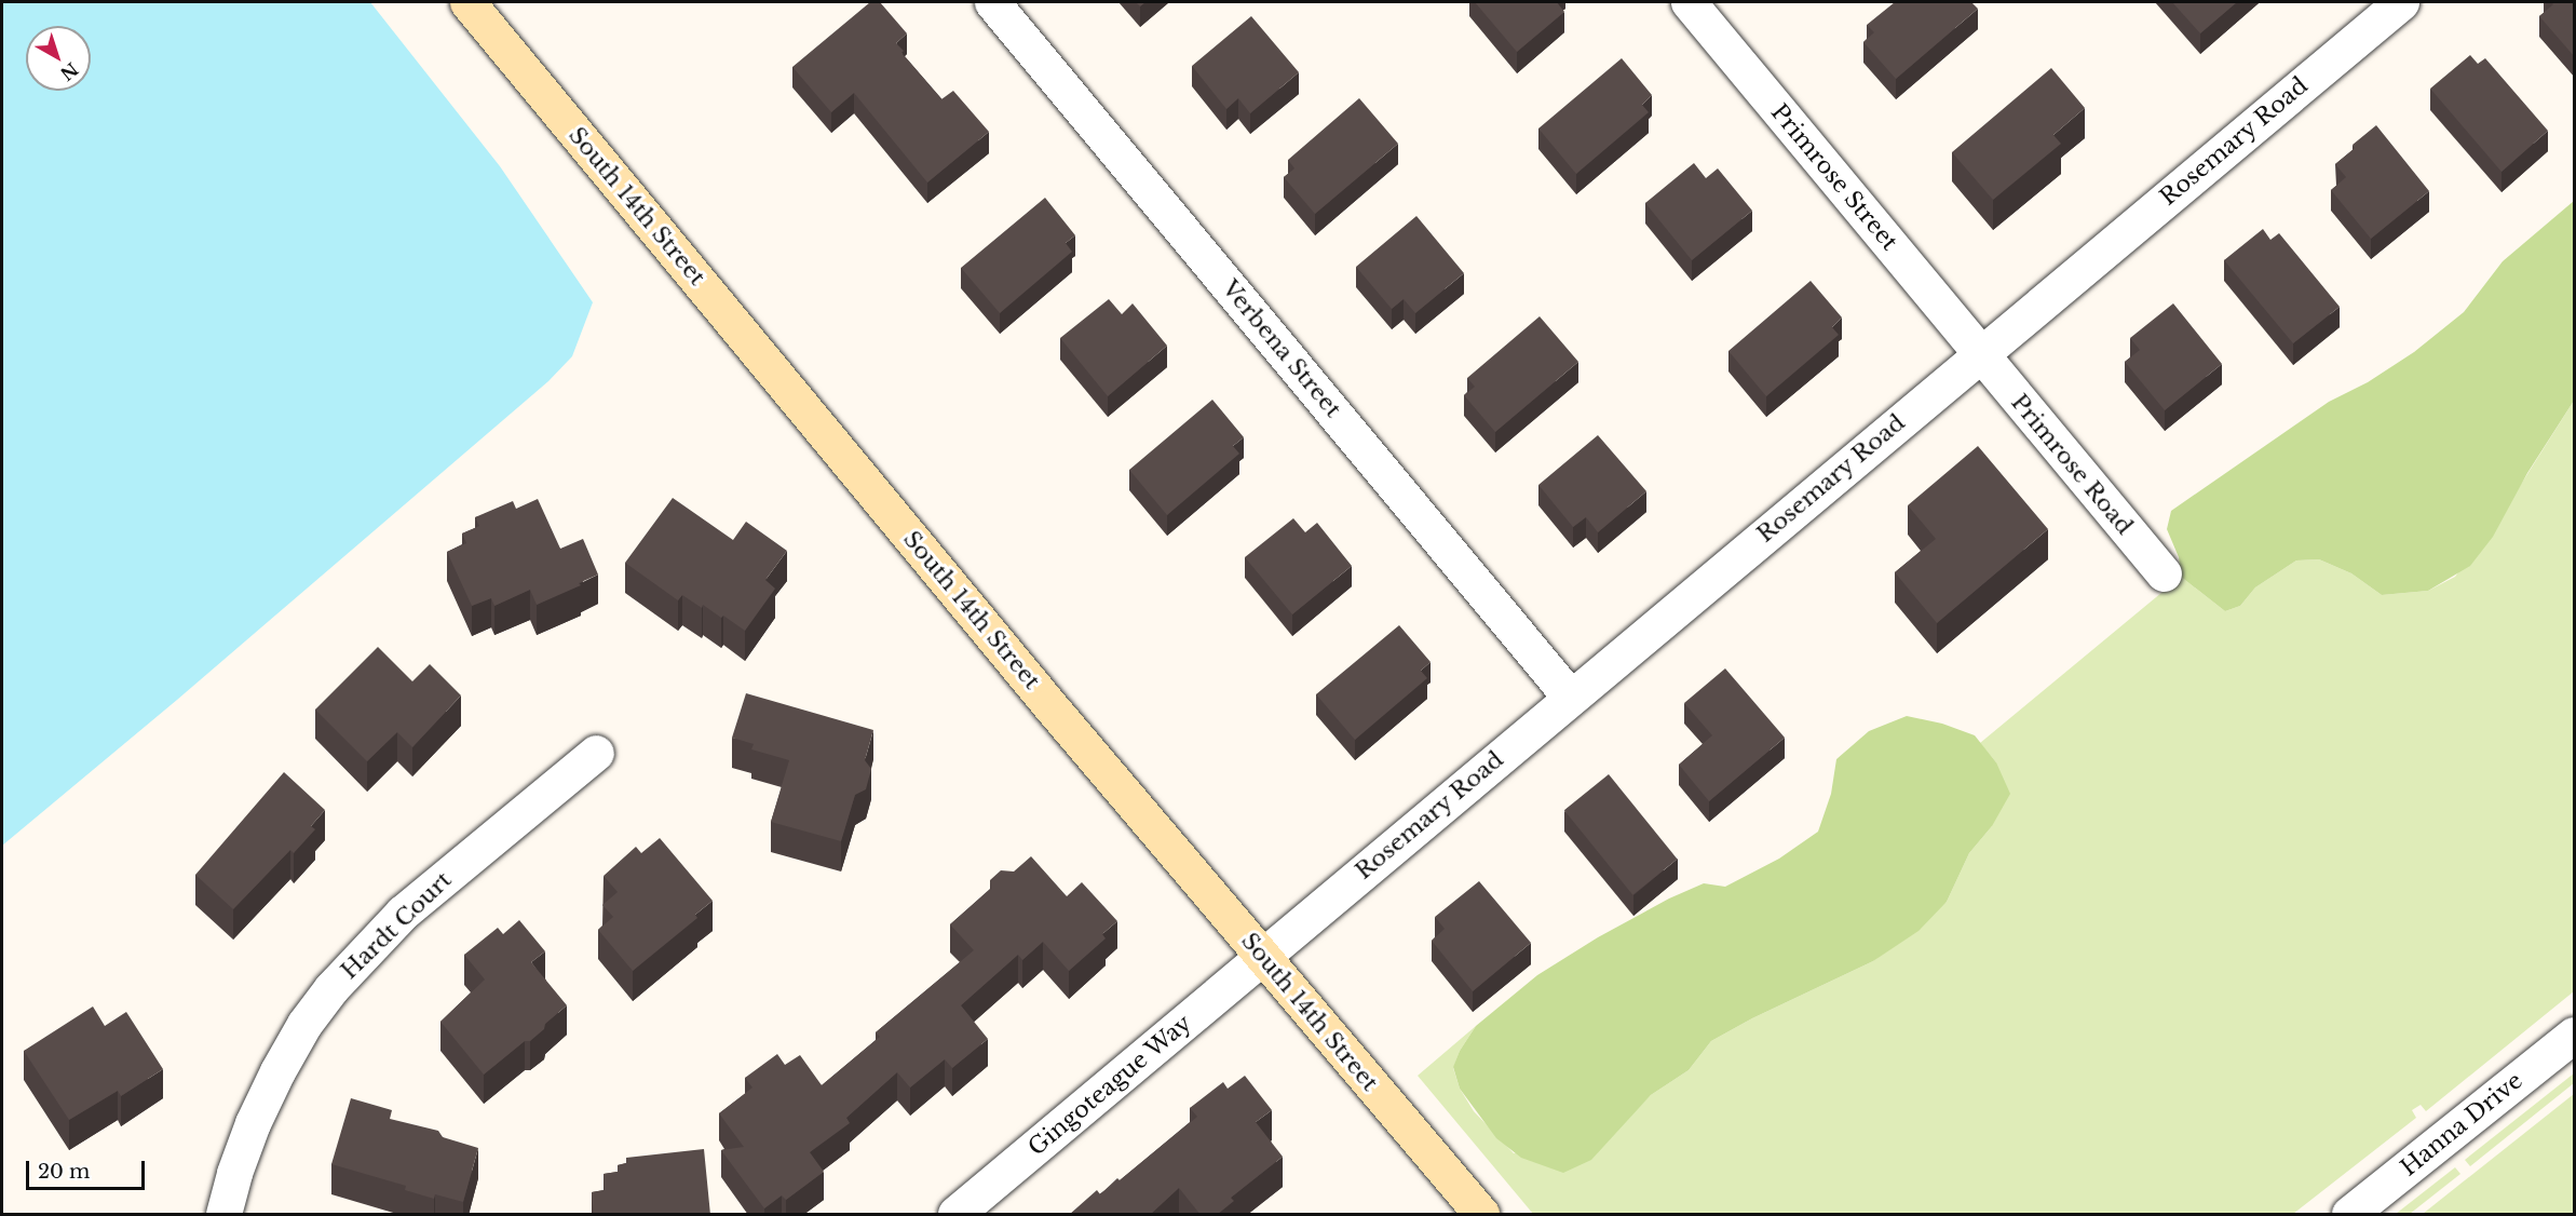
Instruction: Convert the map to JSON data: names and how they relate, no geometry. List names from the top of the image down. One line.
{"streets":{"main road":["South 14th Street"],"street":["Rosemary Road","Primrose Street","Verbena Street","Primrose Road","Hardt Court","Gingoteague Way","Hanna Drive"]},"crossings":[["Rosemary Road","Primrose Street"],["Rosemary Road","South 14th Street"],["Rosemary Road","Verbena Street"],["Rosemary Road","Primrose Road"],["Rosemary Road","Gingoteague Way"],["Primrose Street","Primrose Road"],["South 14th Street","Gingoteague Way"]],"scale_bar":"20 m","north":"bottom right"}
